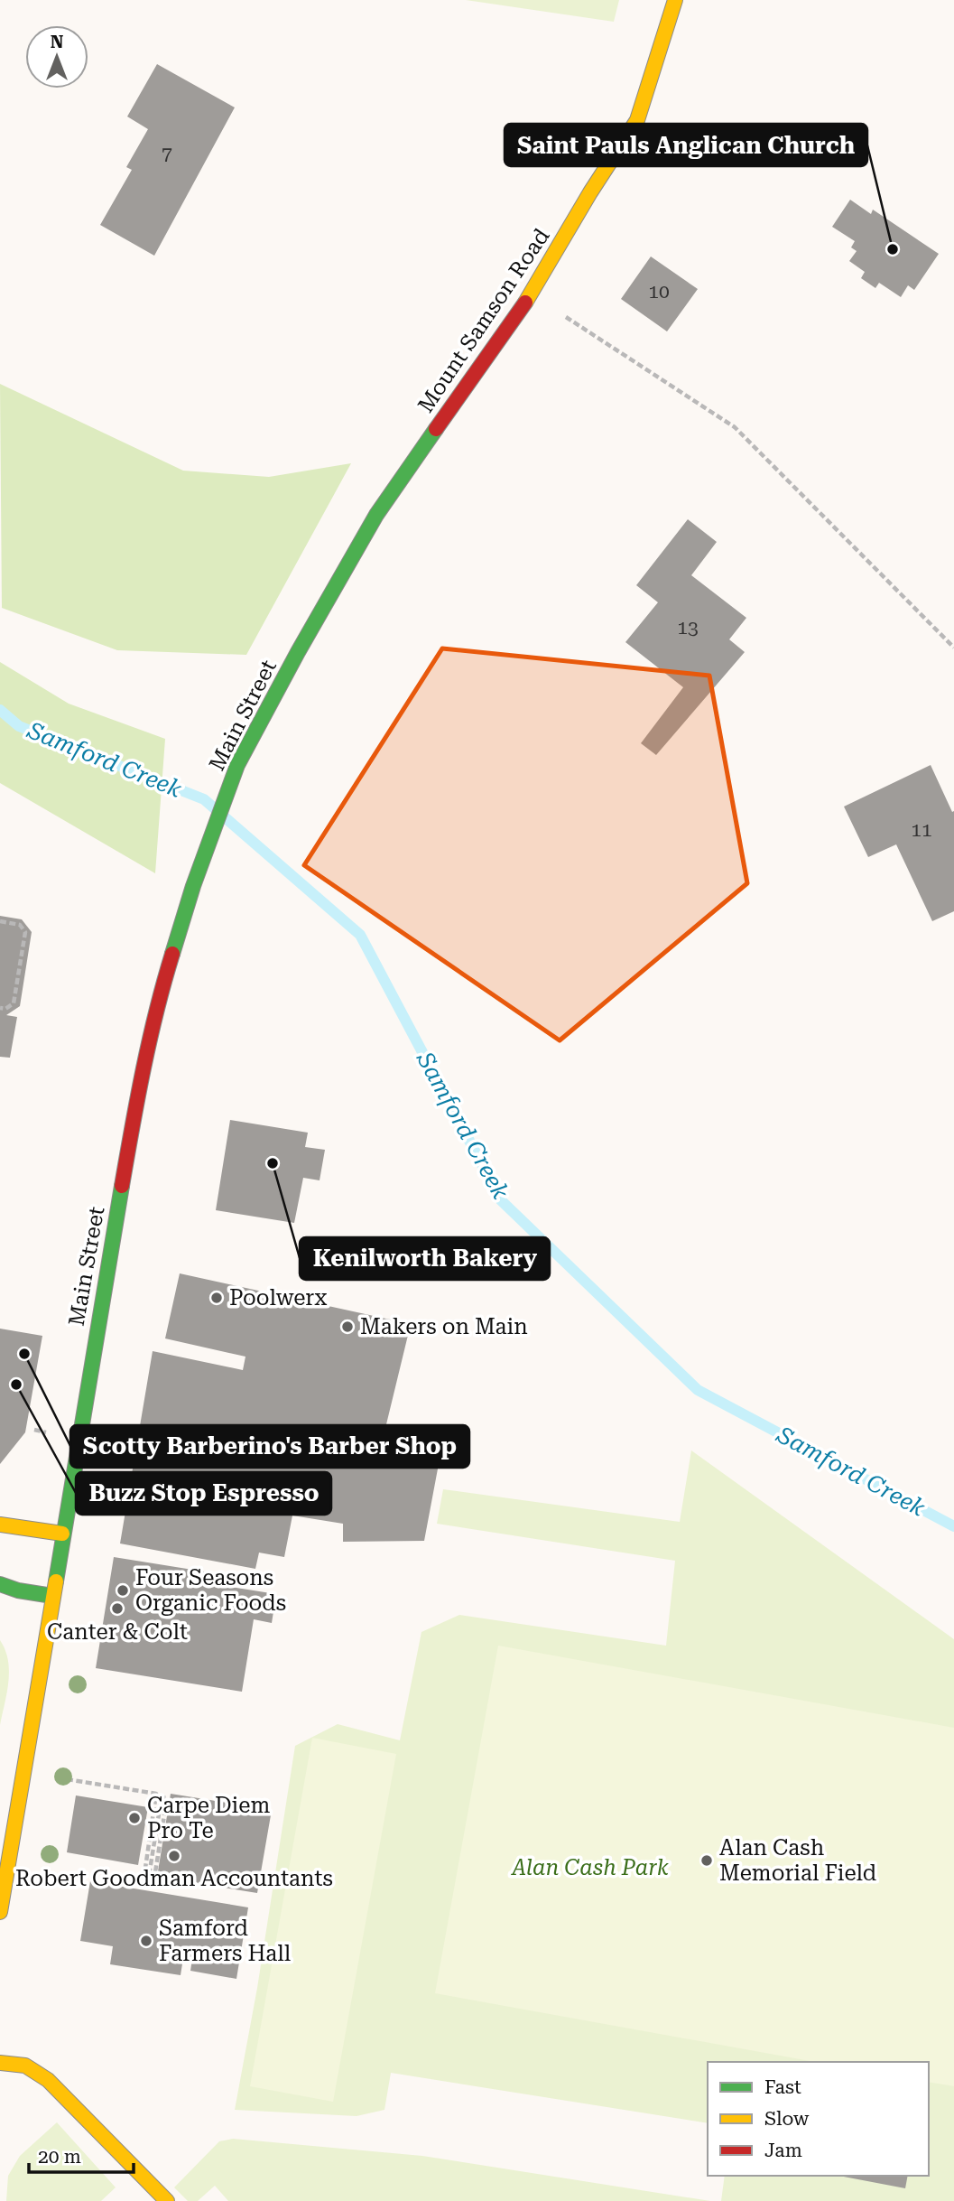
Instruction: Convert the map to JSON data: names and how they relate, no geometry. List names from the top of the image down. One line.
{"streets":{"main road":["Mount Samson Road","Main Street"]},"crossings":[["Mount Samson Road","Main Street"]],"water":["Samford Creek"],"parks":["Alan Cash Park"],"places":["Saint Pauls Anglican Church","Kenilworth Bakery","Poolwerx","Makers on Main","Scotty Barberino's Barber Shop","Buzz Stop Espresso","Four Seasons Organic Foods","Canter & Colt","Carpe Diem Pro Te","Robert Goodman Accountants","Alan Cash Memorial Field","Samford Farmers Hall"],"house_numbers":["7","10","13","11"],"legend":["Fast","Slow","Jam"],"scale_bar":"20 m","north":"top"}
